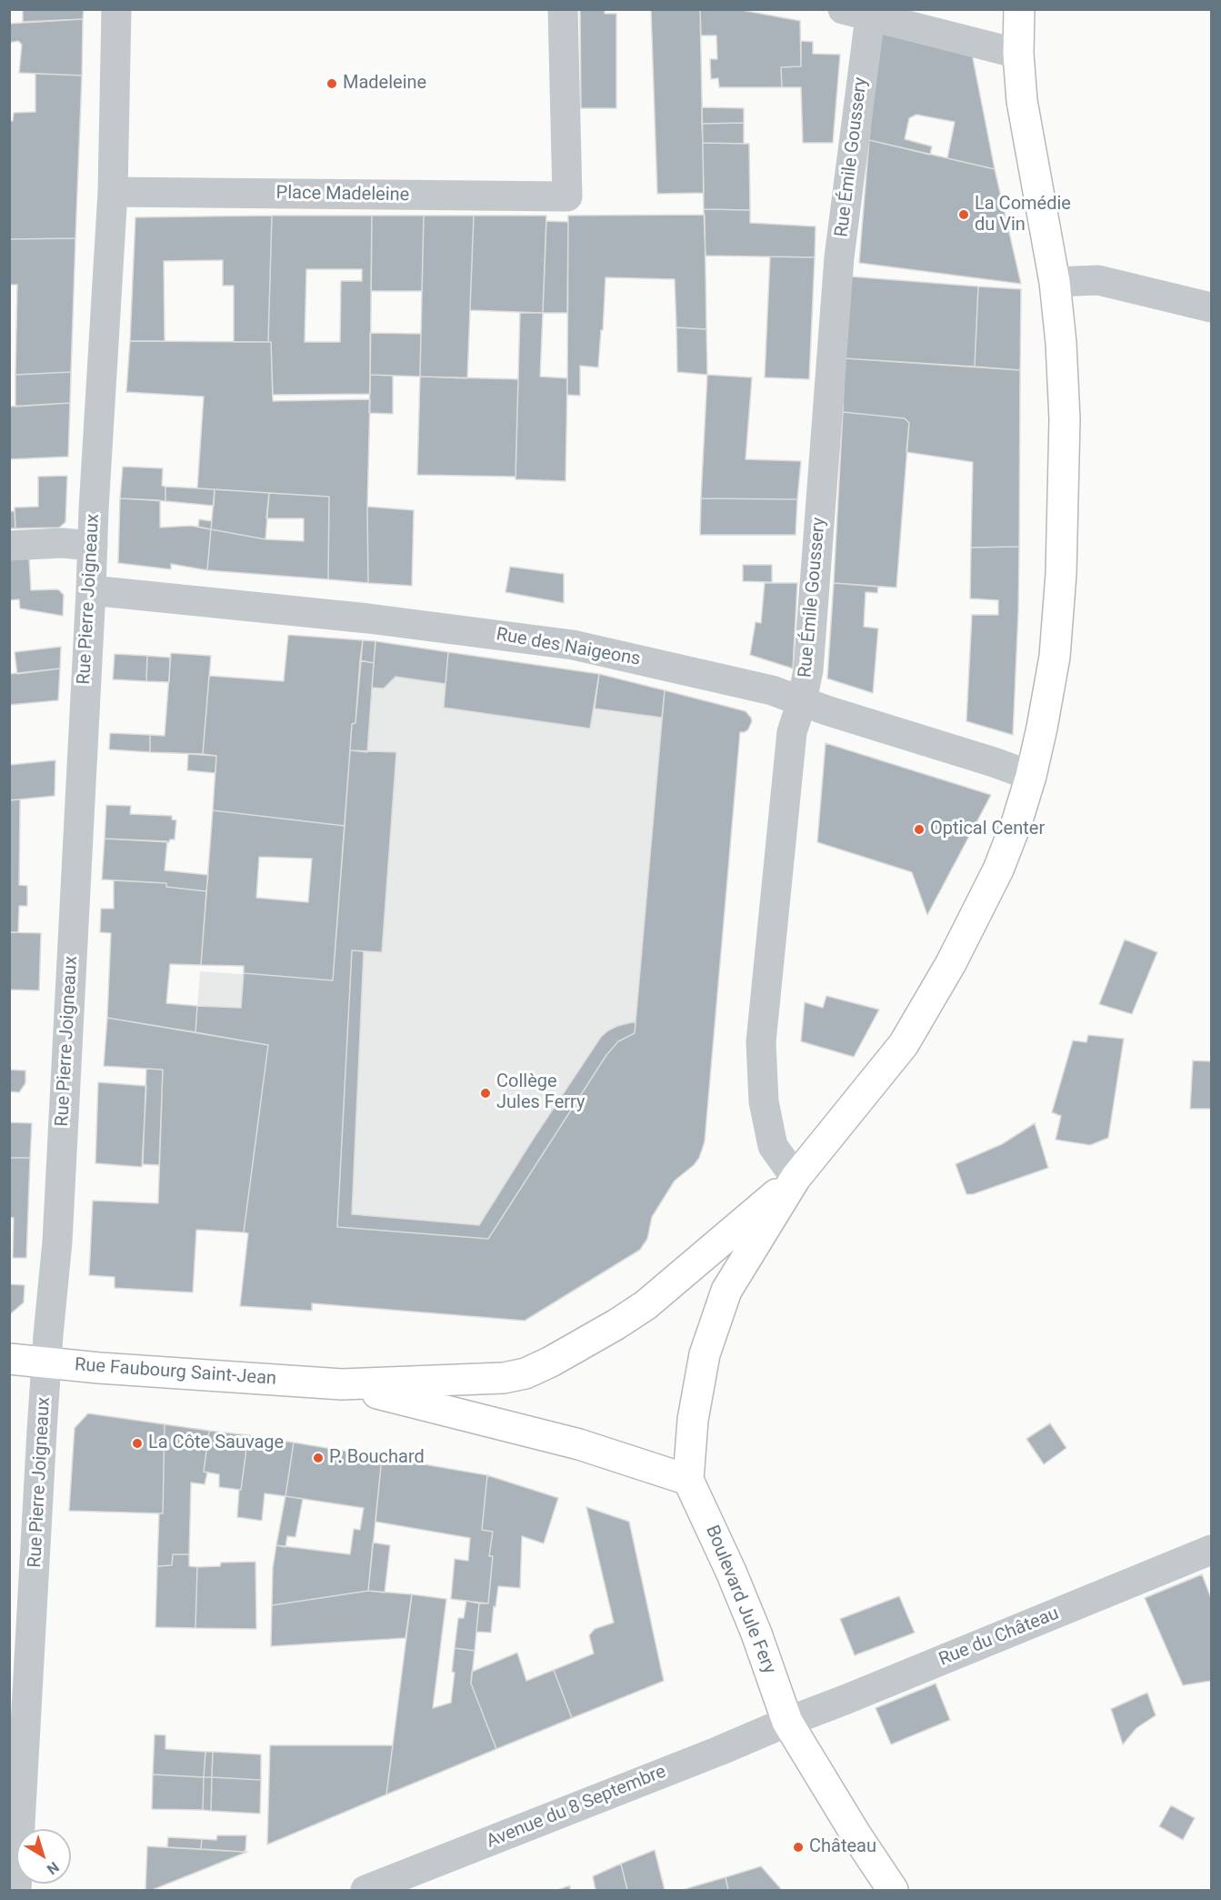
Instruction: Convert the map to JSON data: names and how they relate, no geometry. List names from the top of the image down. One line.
{"streets":{"main road":["Rue Faubourg Saint-Jean","Boulevard Jule Fery"],"street":["Rue Émile Goussery","Place Madeleine","Rue Pierre Joigneaux","Rue des Naigeons","Rue du Château","Avenue du 8 Septembre"]},"crossings":[["Rue Émile Goussery","Rue des Naigeons"],["Place Madeleine","Rue Pierre Joigneaux"],["Rue Pierre Joigneaux","Rue des Naigeons"],["Rue Pierre Joigneaux","Rue Faubourg Saint-Jean"],["Boulevard Jule Fery","Rue du Château"],["Boulevard Jule Fery","Avenue du 8 Septembre"],["Rue du Château","Avenue du 8 Septembre"]],"places":["Madeleine","La Comédie du Vin","Optical Center","Collège Jules Ferry","La Côte Sauvage","P. Bouchard","Château"],"north":"bottom right"}
